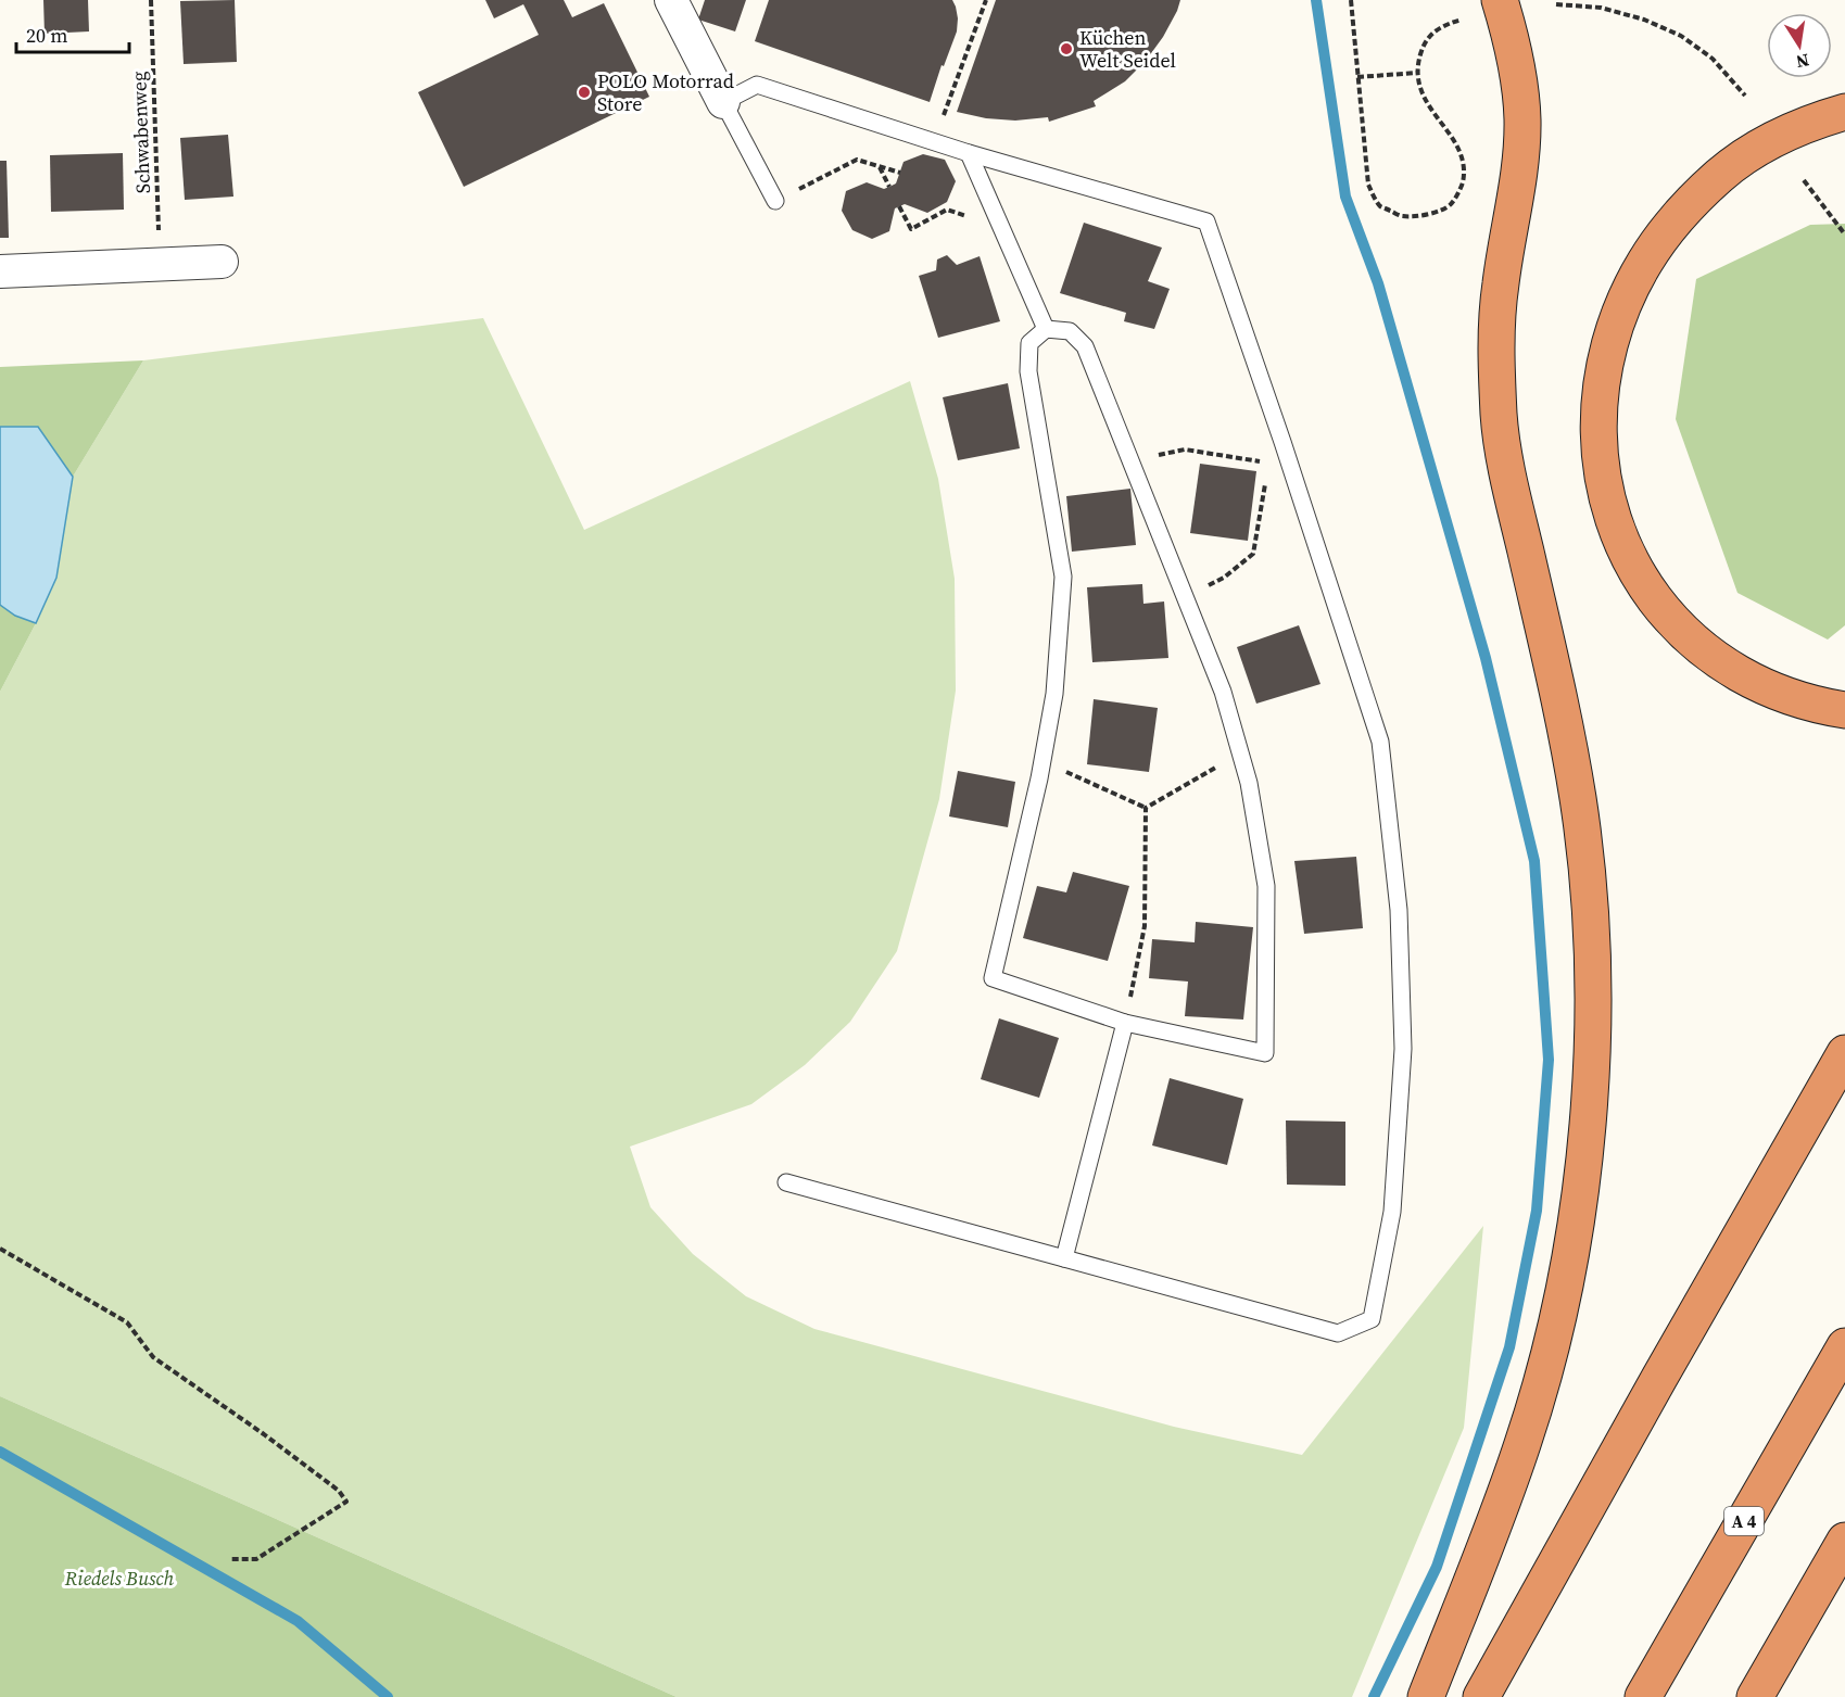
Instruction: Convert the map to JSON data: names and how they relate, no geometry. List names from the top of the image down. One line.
{"streets":{"highway":["A 4"],"path":["Schwabenweg"]},"parks":["Riedels Busch"],"places":["Küchen Welt Seidel","POLO Motorrad Store"],"scale_bar":"20 m","north":"bottom"}
